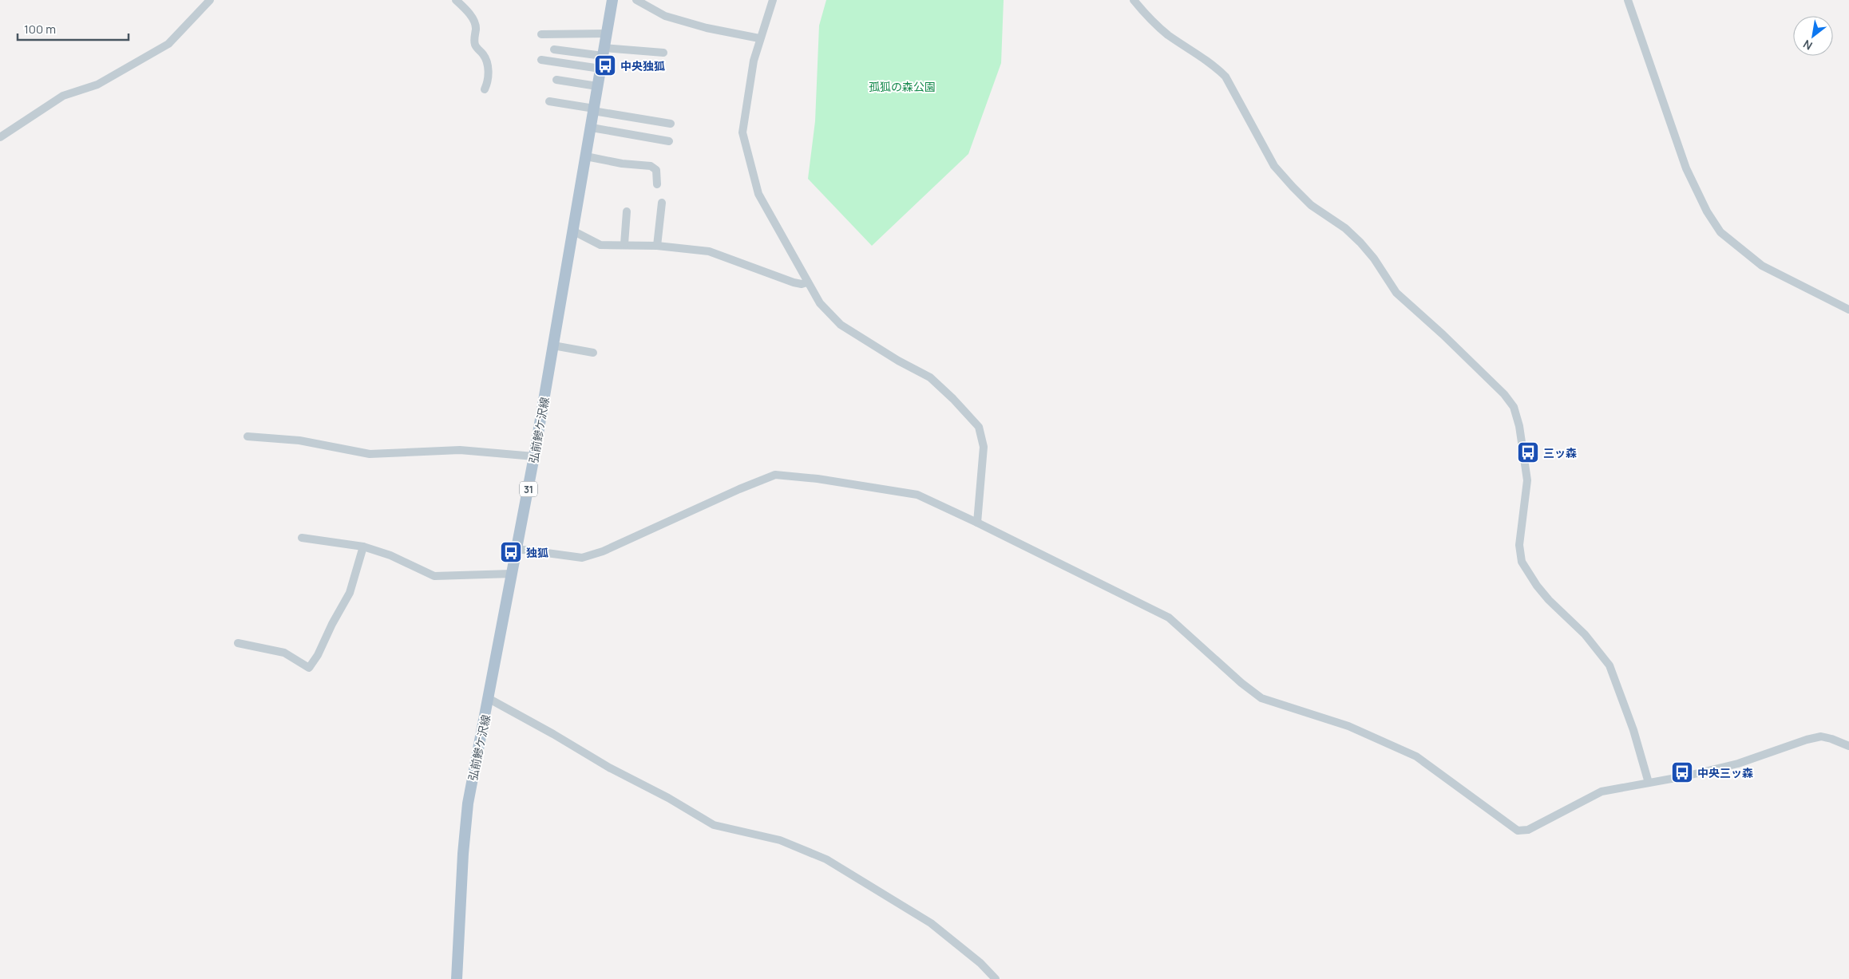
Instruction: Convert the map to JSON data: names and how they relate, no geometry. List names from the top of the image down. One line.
{"streets":{"main road":["弘前鰺ケ沢線","31"]},"parks":["孤狐の森公園"],"places":{"bus stop":["中央独狐","三ッ森","独狐","中央三ッ森"]},"scale_bar":"100 m","north":"bottom left"}
